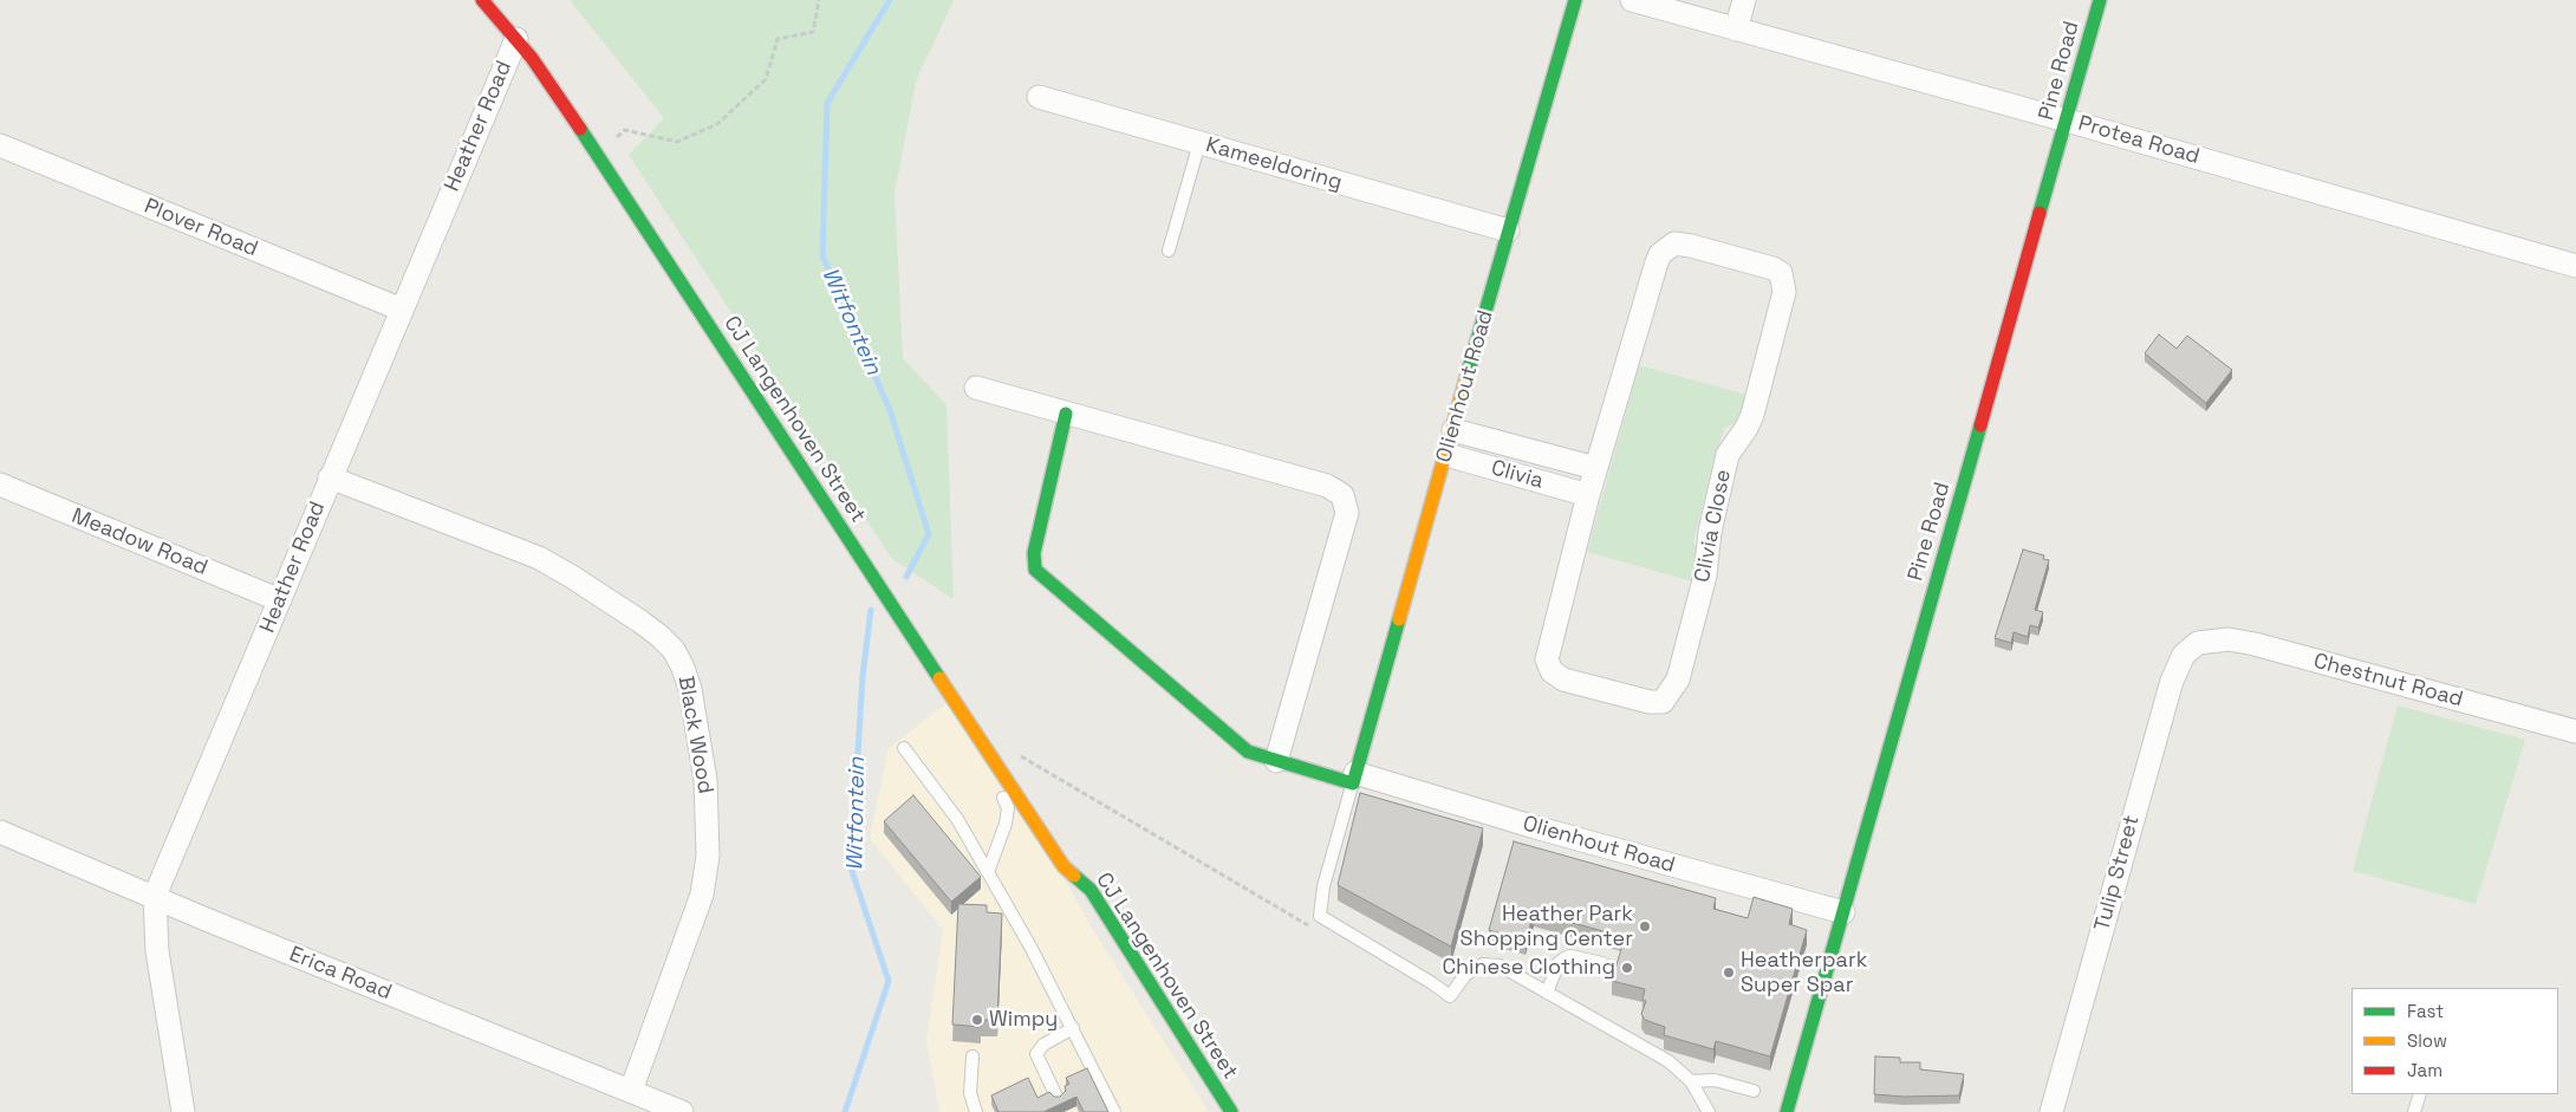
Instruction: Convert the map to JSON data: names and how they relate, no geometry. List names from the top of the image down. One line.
{"streets":{"main road":["Pine Road","Olienhout Road","CJ Langenhoven Street"],"street":["Heather Road","Protea Road","Kameeldoring","Plover Road","Clivia","Clivia Close","Meadow Road","Chestnut Road","Black Wood","Tulip Street","Erica Road"]},"crossings":[["Pine Road","Protea Road"],["Pine Road","Olienhout Road"],["Heather Road","Plover Road"],["Heather Road","CJ Langenhoven Street"],["Heather Road","Meadow Road"],["Heather Road","Black Wood"],["Heather Road","Erica Road"],["Kameeldoring","Olienhout Road"],["Olienhout Road","Clivia"],["Clivia","Clivia Close"],["Chestnut Road","Tulip Street"],["Black Wood","Erica Road"]],"water":["Witfontein"],"places":["Heather Park Shopping Center","Chinese Clothing","Heatherpark Super Spar","Wimpy"],"legend":["Fast","Slow","Jam"]}
